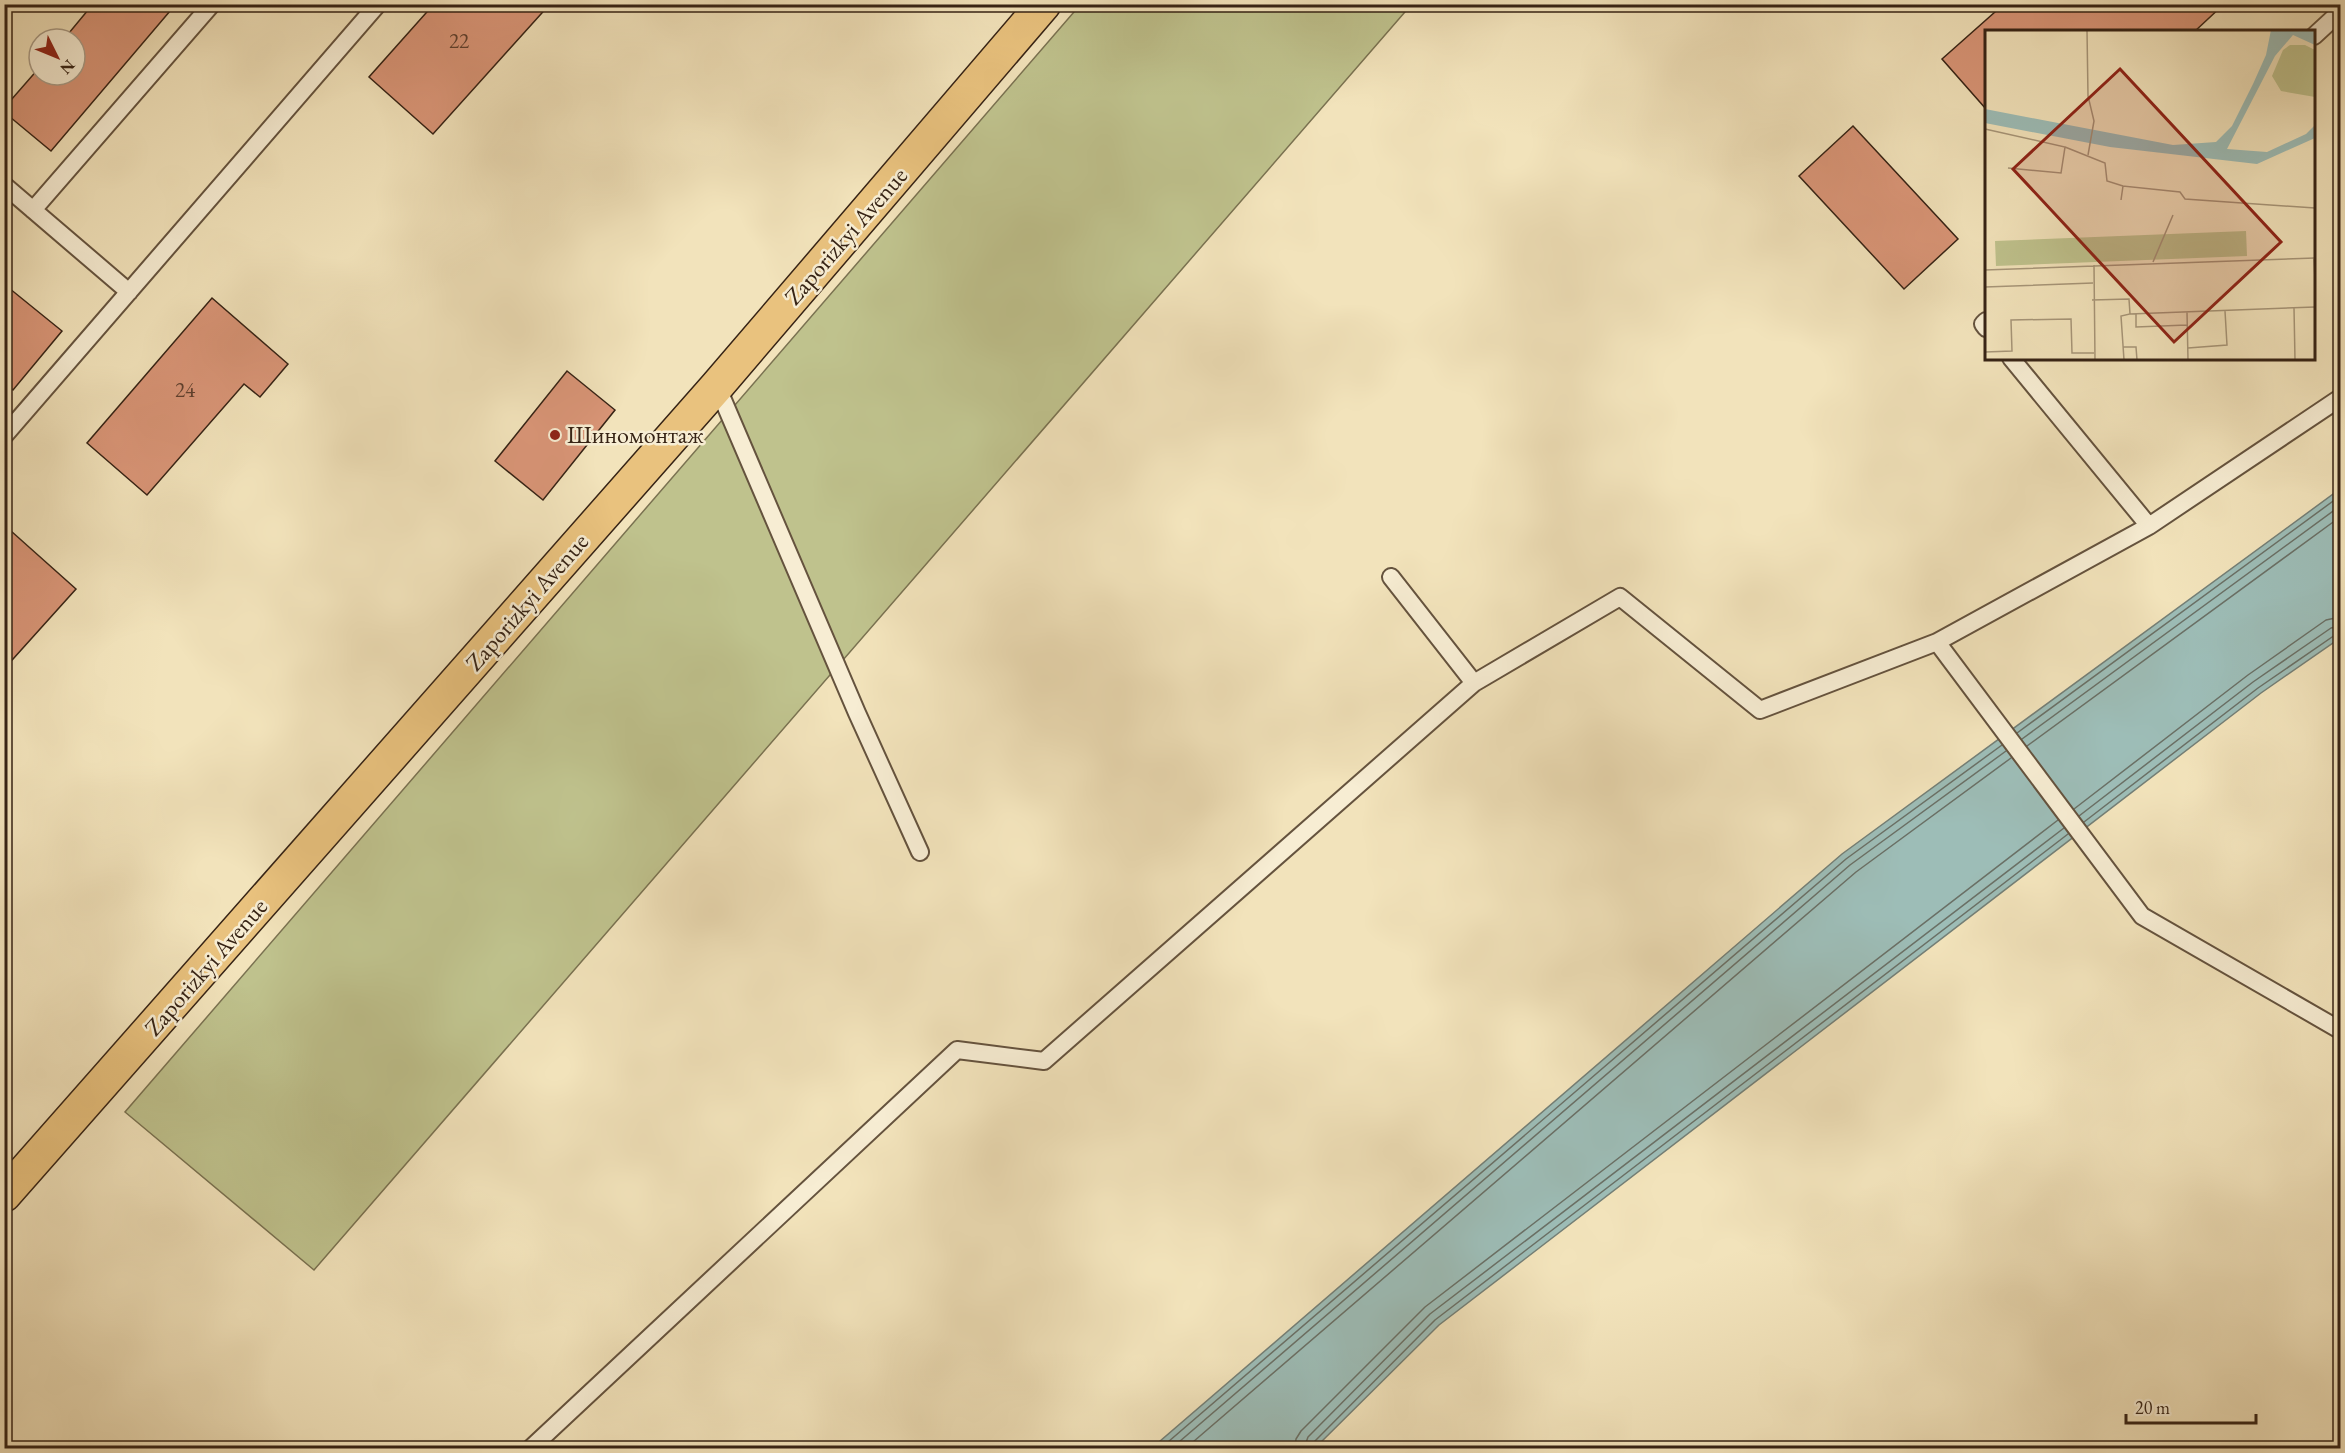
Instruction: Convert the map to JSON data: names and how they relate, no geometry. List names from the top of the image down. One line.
{"streets":{"main road":["Zaporizkyi Avenue"]},"places":["Шиномонтаж"],"house_numbers":["22","24"],"scale_bar":"20 m","north":"bottom right"}
